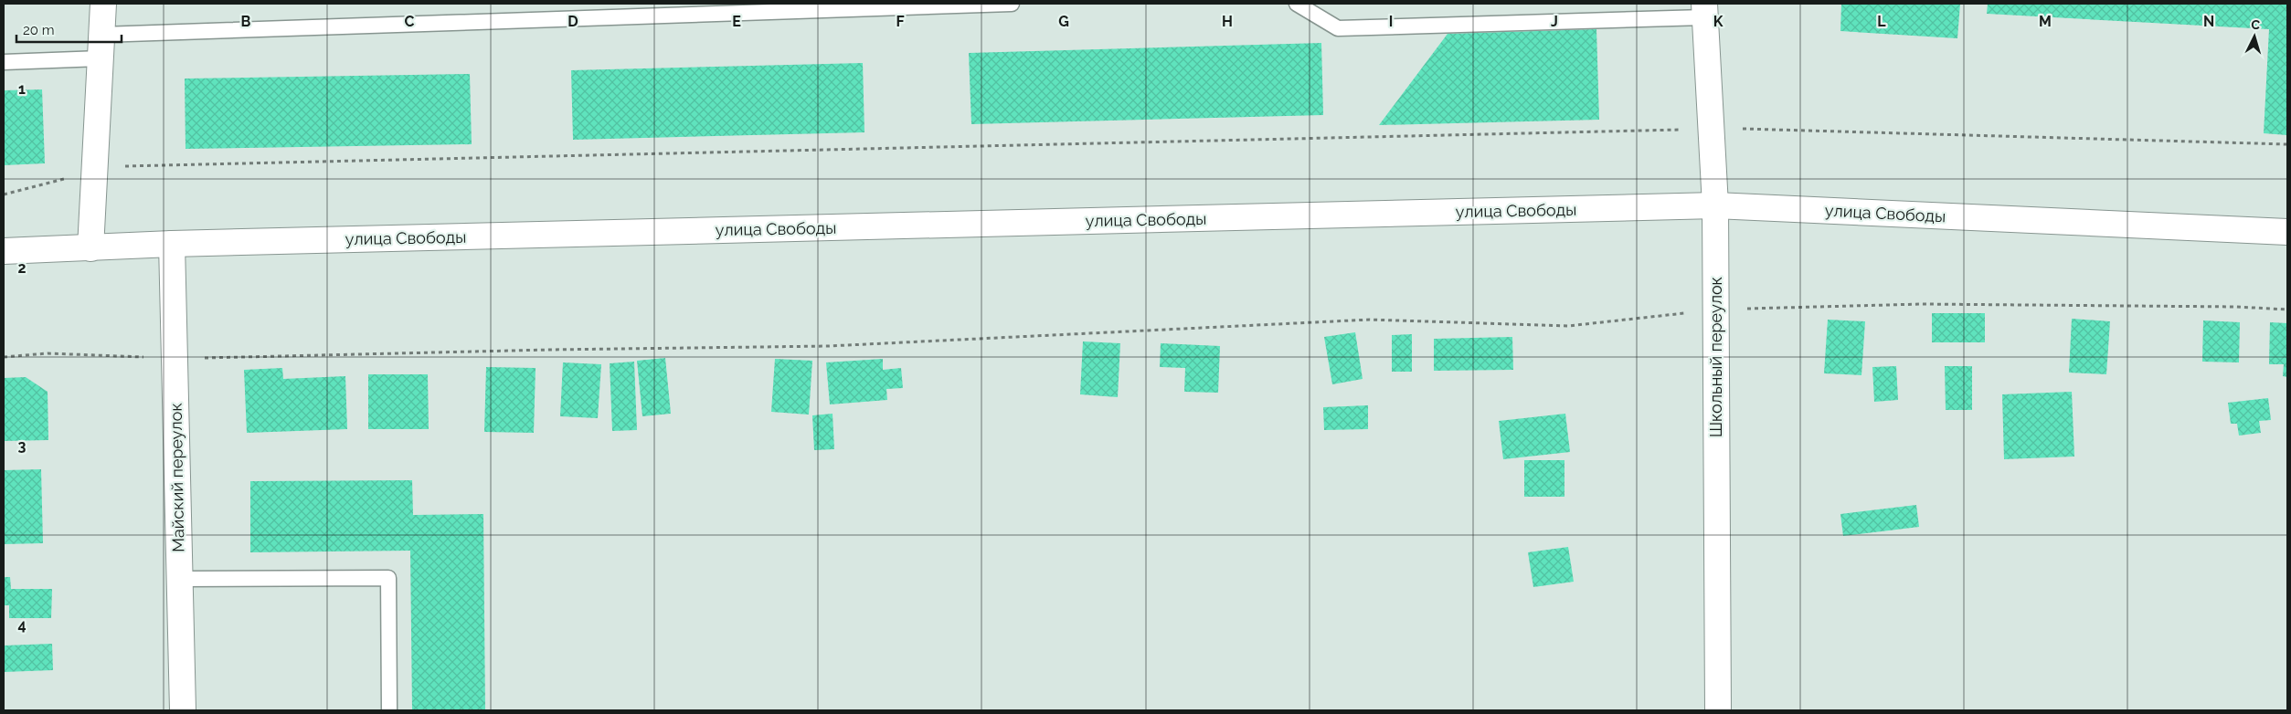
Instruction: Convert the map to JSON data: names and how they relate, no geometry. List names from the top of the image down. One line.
{"streets":{"main road":["улица Свободы","Школьный переулок","Майский переулок"]},"crossings":[["улица Свободы","Школьный переулок"],["улица Свободы","Майский переулок"]],"scale_bar":"20 m","north":"top","grid":{"columns":["B","C","D","E","F","G","H","I","J","K","L","M","N"],"rows":["1","2","3","4"]}}
